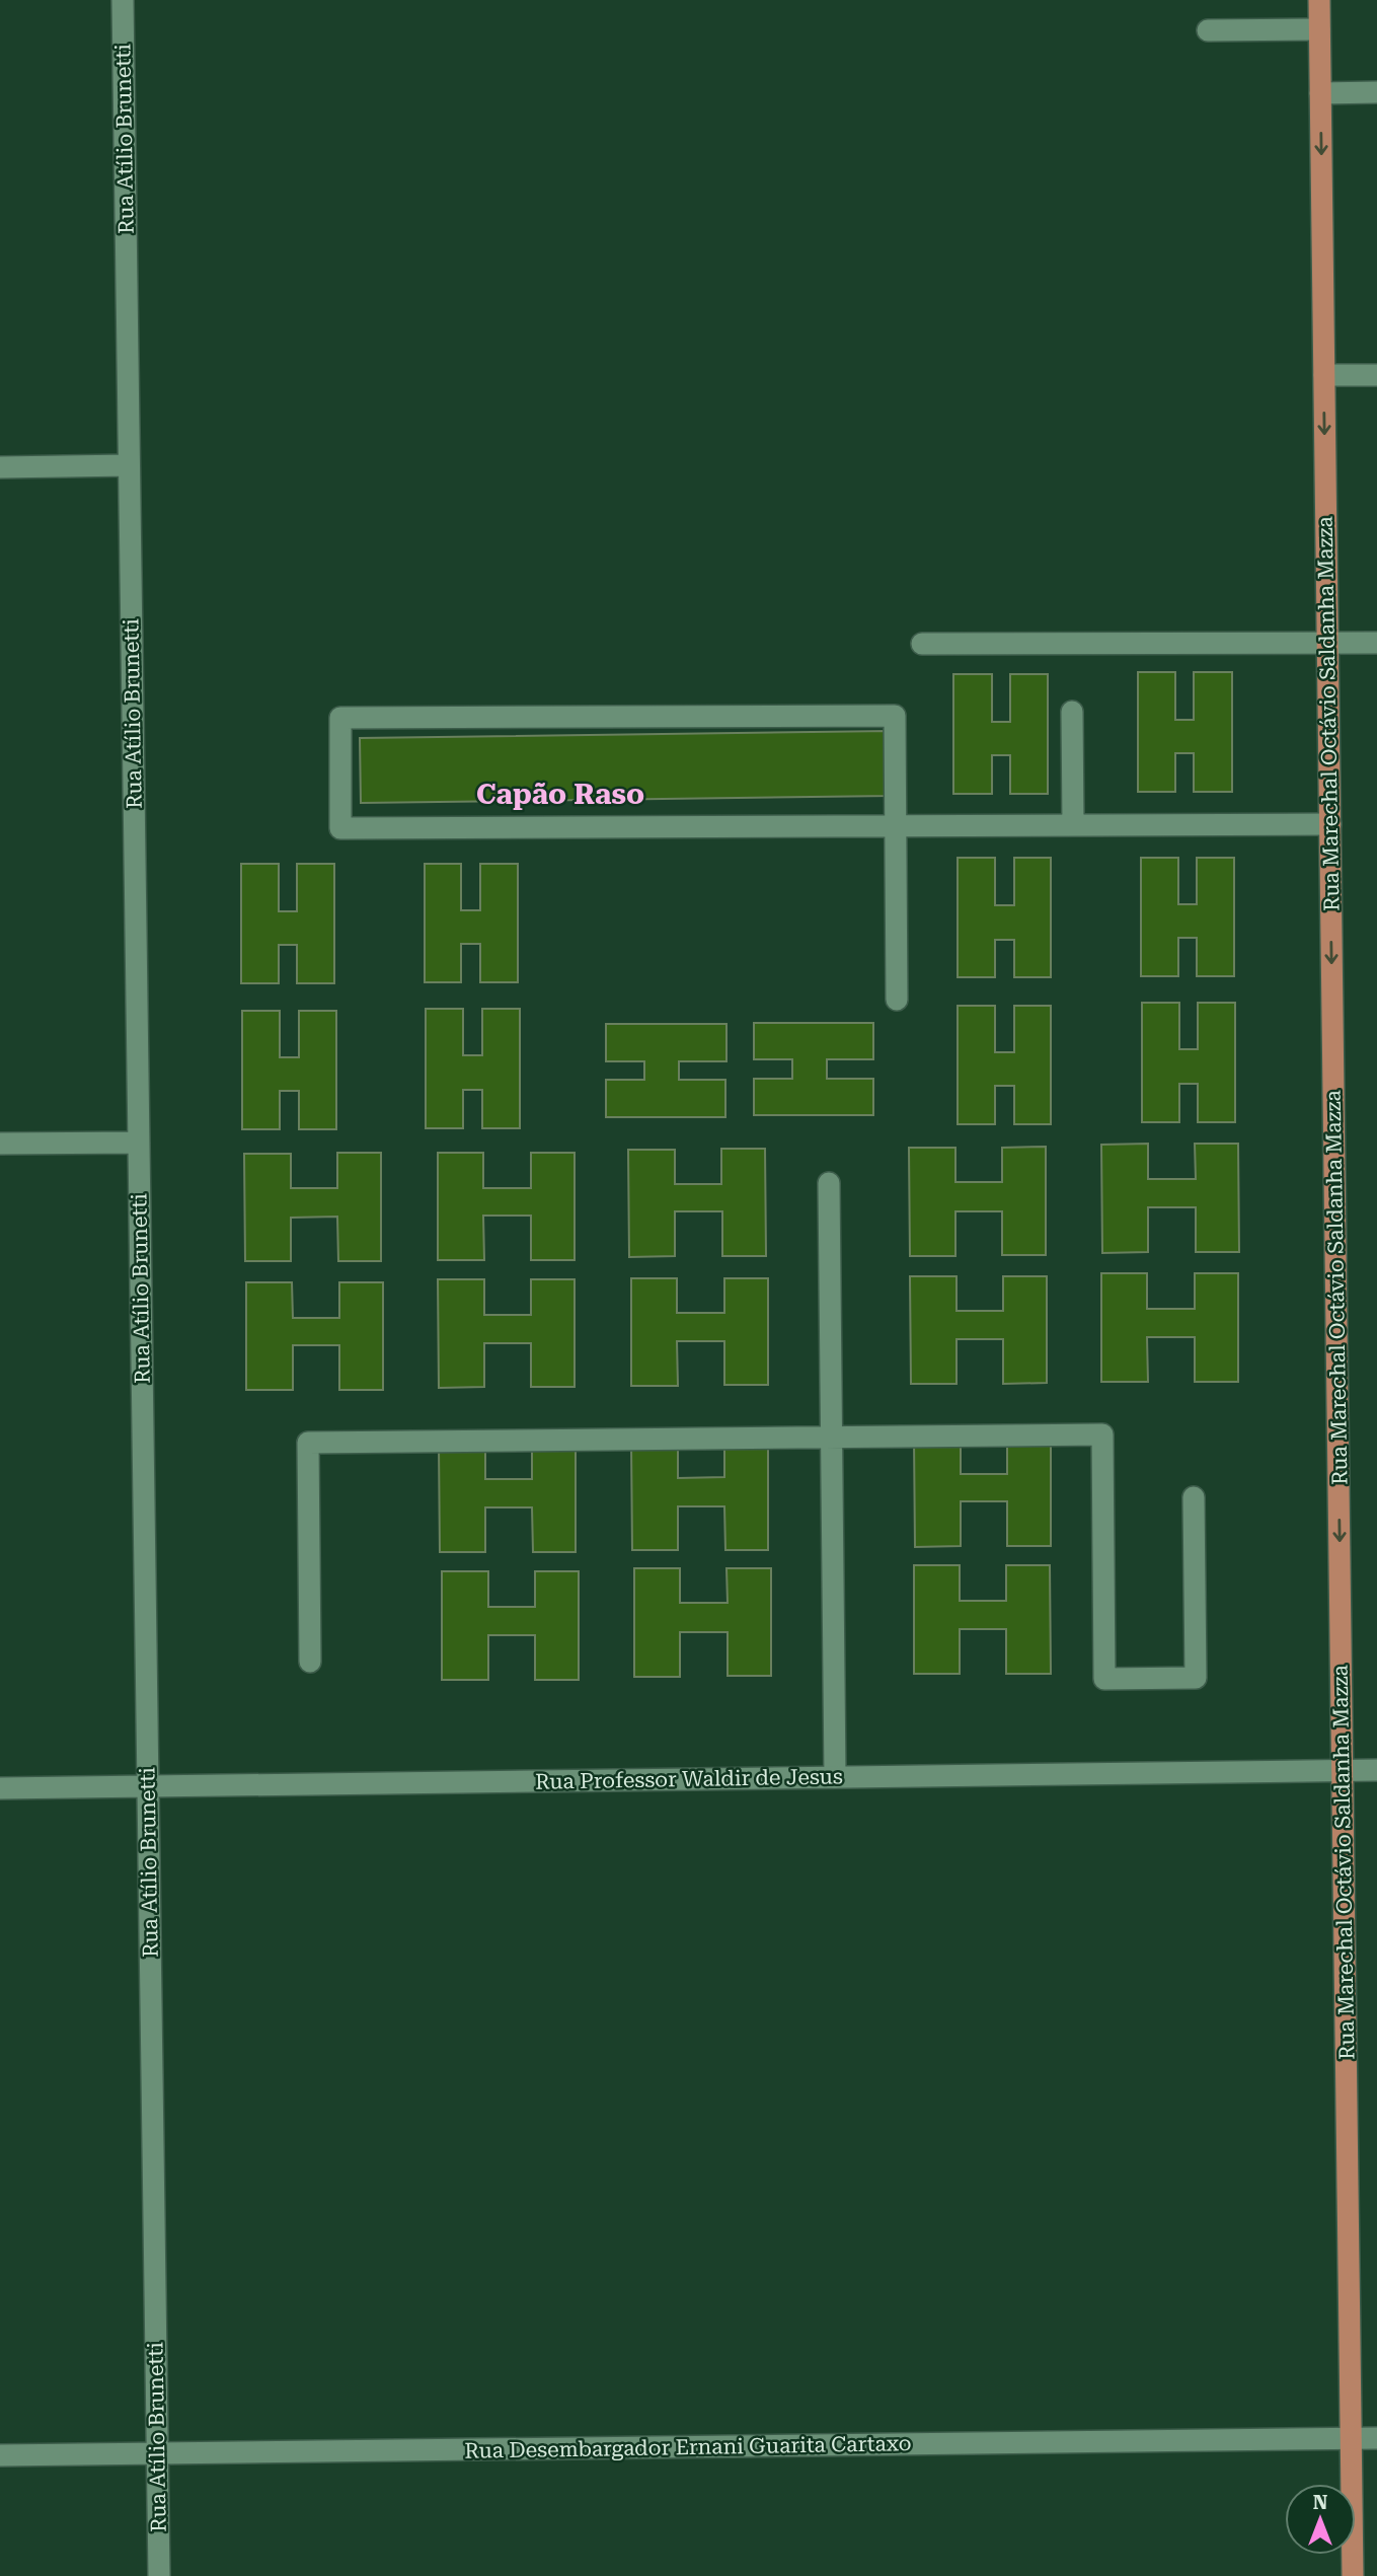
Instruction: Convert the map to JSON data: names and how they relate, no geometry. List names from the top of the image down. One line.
{"streets":{"main road":["Rua Marechal Octávio Saldanha Mazza"],"street":["Rua Atílio Brunetti","Rua Professor Waldir de Jesus","Rua Desembargador Ernani Guarita Cartaxo"]},"crossings":[["Rua Atílio Brunetti","Rua Professor Waldir de Jesus"],["Rua Atílio Brunetti","Rua Desembargador Ernani Guarita Cartaxo"],["Rua Marechal Octávio Saldanha Mazza","Rua Professor Waldir de Jesus"],["Rua Marechal Octávio Saldanha Mazza","Rua Desembargador Ernani Guarita Cartaxo"]],"one_way":["Rua Marechal Octávio Saldanha Mazza"],"districts":["Capão Raso"],"north":"top"}
